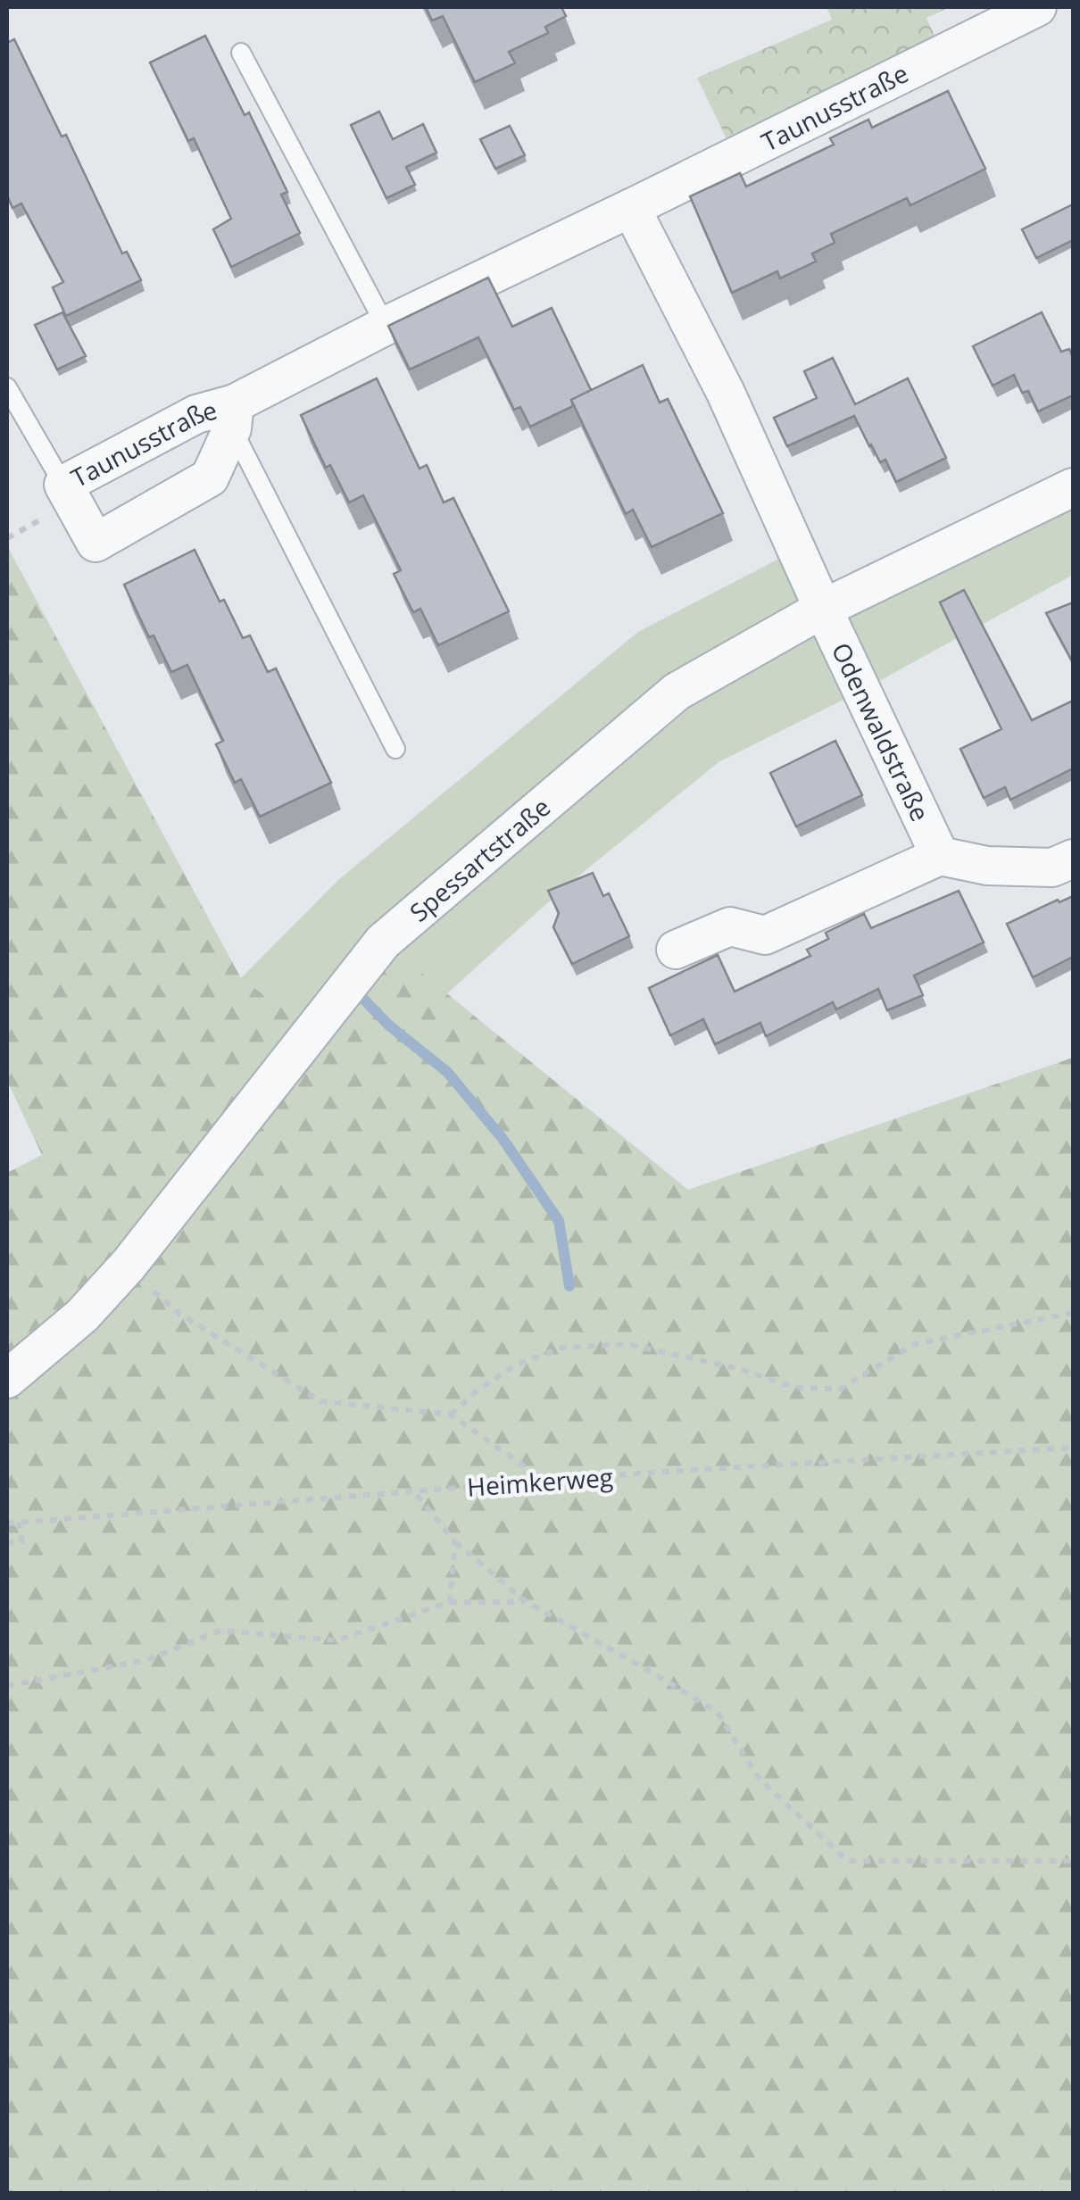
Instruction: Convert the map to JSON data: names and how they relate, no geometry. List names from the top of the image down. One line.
{"streets":{"street":["Taunusstraße","Odenwaldstraße","Spessartstraße"],"path":["Heimkerweg"]},"crossings":[["Odenwaldstraße","Spessartstraße"]]}
